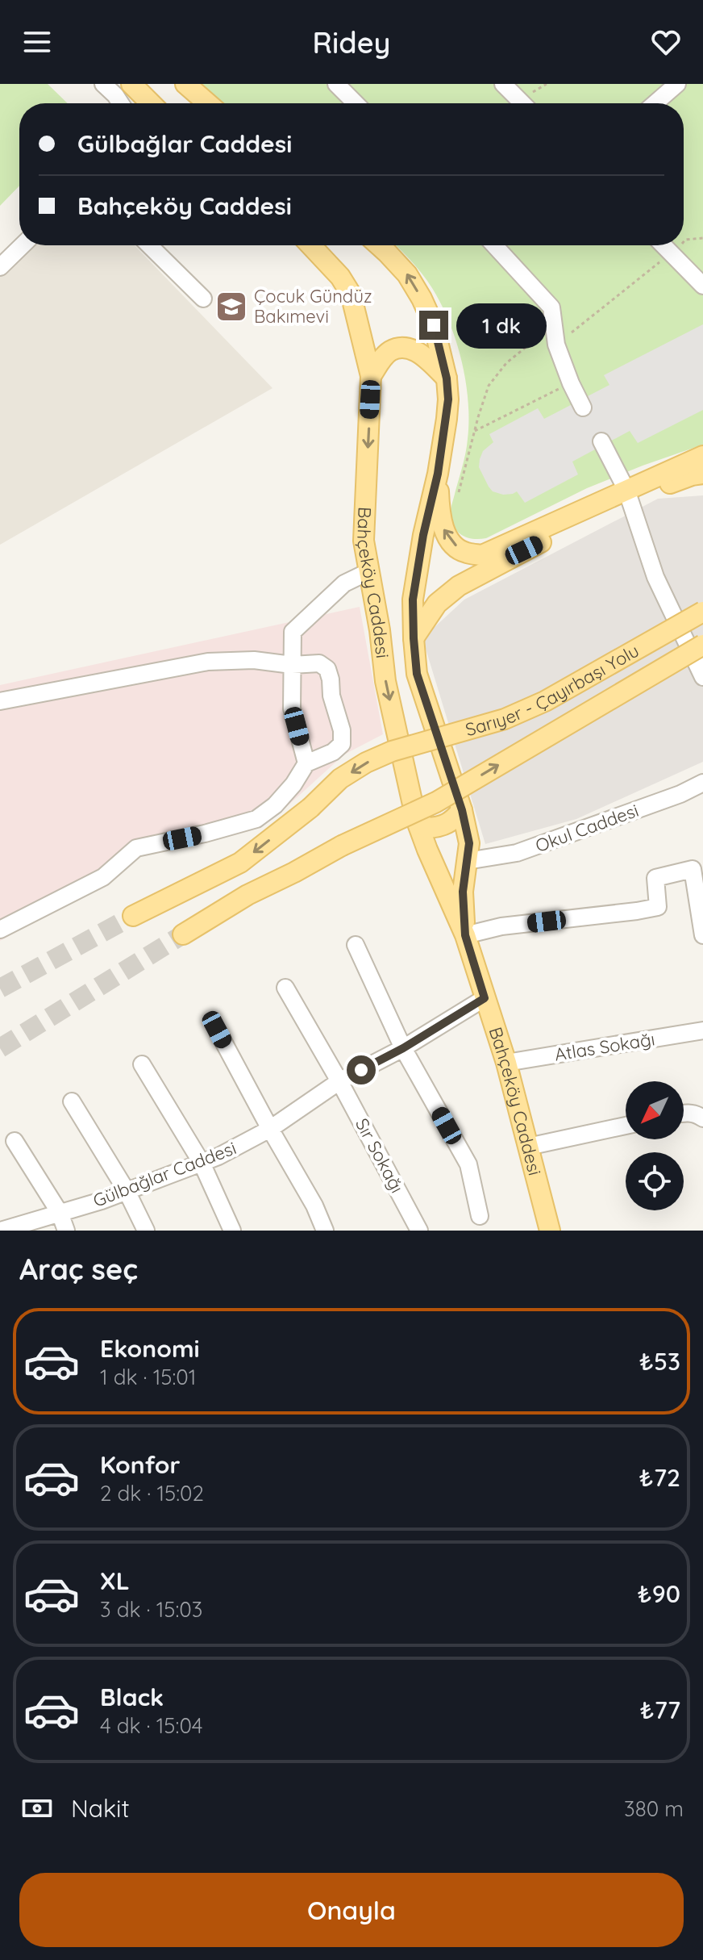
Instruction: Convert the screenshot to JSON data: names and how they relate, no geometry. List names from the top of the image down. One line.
{"streets":{"main road":["Bahçeköy Caddesi","Sarıyer - Çayırbaşı Yolu"],"street":["Okul Caddesi","Atlas Sokağı","Sır Sokağı","Gülbağlar Caddesi"]},"crossings":[["Bahçeköy Caddesi","Okul Caddesi"],["Bahçeköy Caddesi","Atlas Sokağı"],["Bahçeköy Caddesi","Gülbağlar Caddesi"],["Sır Sokağı","Gülbağlar Caddesi"]],"places":{"school or university":["Çocuk Gündüz Bakımevi"]},"north":"bottom left","page":{"header":"Ridey","banner":["Gülbağlar Caddesi","Bahçeköy Caddesi"],"bubble":"1 dk","heading":"Araç seç","list":[{"name":"Ekonomi","note":"1 dk · 15:01","value":"₺53"},{"name":"Konfor","note":"2 dk · 15:02","value":"₺72"},{"name":"XL","note":"3 dk · 15:03","value":"₺90"},{"name":"Black","note":"4 dk · 15:04","value":"₺77"}],"pay":["Nakit","380 m"],"buttons":"Onayla"}}
